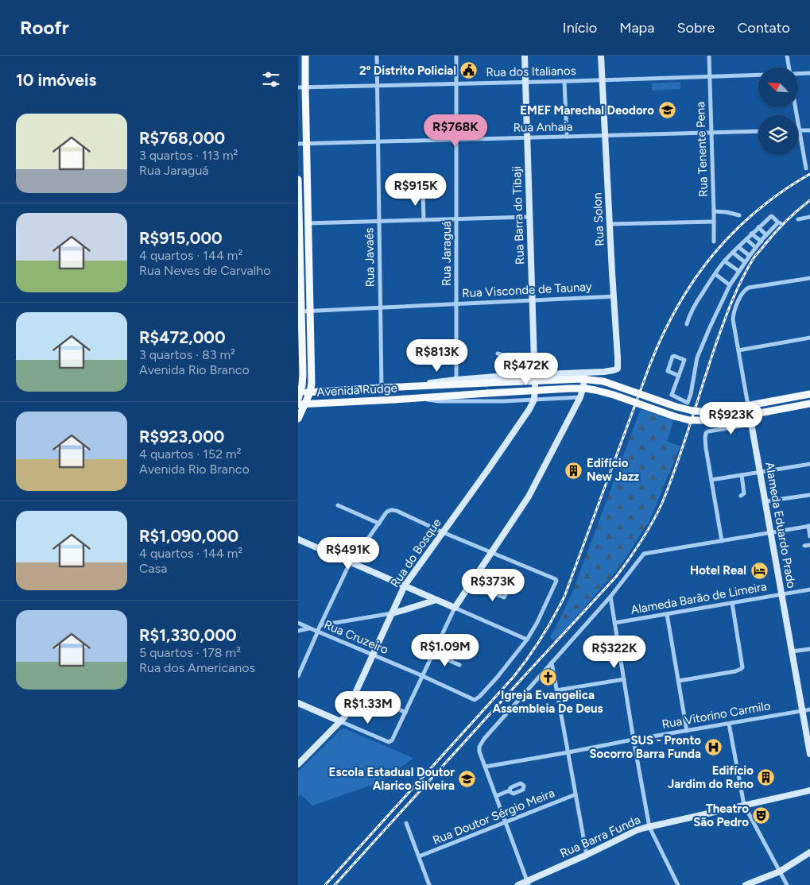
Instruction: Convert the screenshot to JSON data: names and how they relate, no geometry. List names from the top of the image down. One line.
{"streets":{"main road":["Avenida Rudge"],"street":["Rua dos Italianos","Rua Anhaia","Rua Tenente Pena","Rua Barra do Tibaji","Rua Solon","Rua Jaraguá","Rua Javaés","Rua Visconde de Taunay","Alameda Eduardo Prado","Rua do Bosque","Alameda Barão de Limeira","Rua Cruzeiro","Rua Vitorino Carmilo","Rua Doutor Sérgio Meira","Rua Barra Funda"]},"crossings":[["Rua dos Italianos","Rua Tenente Pena"],["Rua dos Italianos","Rua Barra do Tibaji"],["Rua dos Italianos","Rua Solon"],["Rua dos Italianos","Rua Jaraguá"],["Rua dos Italianos","Rua Javaés"],["Rua Anhaia","Rua Tenente Pena"],["Rua Anhaia","Rua Barra do Tibaji"],["Rua Anhaia","Rua Solon"],["Rua Anhaia","Rua Jaraguá"],["Rua Anhaia","Rua Javaés"],["Rua Barra do Tibaji","Rua Visconde de Taunay"],["Rua Barra do Tibaji","Avenida Rudge"],["Rua Barra do Tibaji","Rua do Bosque"],["Rua Solon","Rua Visconde de Taunay"],["Rua Solon","Avenida Rudge"],["Rua Jaraguá","Rua Visconde de Taunay"],["Rua Jaraguá","Avenida Rudge"],["Rua Javaés","Rua Visconde de Taunay"],["Rua Javaés","Avenida Rudge"],["Avenida Rudge","Alameda Eduardo Prado"],["Avenida Rudge","Rua do Bosque"],["Alameda Eduardo Prado","Alameda Barão de Limeira"],["Alameda Eduardo Prado","Rua Vitorino Carmilo"],["Rua do Bosque","Rua Cruzeiro"]],"places":{"public building":["2º Distrito Policial"],"school or university":["EMEF Marechal Deodoro","Escola Estadual Doutor Alarico Silveira"],"building":["Edifício New Jazz","Edifício Jardim do Reno"],"hotel":["Hotel Real"],"church":["Igreja Evangelica Assembleia De Deus"],"hospital":["SUS - Pronto Socorro Barra Funda"],"theatre":["Theatro São Pedro"]},"north":"top left","page":{"header":"Roofr","nav":["Início","Mapa","Sobre","Contato"],"heading":"10 imóveis","list":[{"name":"R$768,000","note":"3 quartos · 113 m² · Rua Jaraguá"},{"name":"R$915,000","note":"4 quartos · 144 m² · Rua Neves de Carvalho"},{"name":"R$472,000","note":"3 quartos · 83 m² · Avenida Rio Branco"},{"name":"R$923,000","note":"4 quartos · 152 m² · Avenida Rio Branco"},{"name":"R$1,090,000","note":"4 quartos · 144 m² · Casa"},{"name":"R$1,330,000","note":"5 quartos · 178 m² · Rua dos Americanos"}],"price":["R$768K","R$915K","R$813K","R$472K","R$923K","R$491K","R$373K","R$1.09M","R$322K","R$1.33M"]}}
